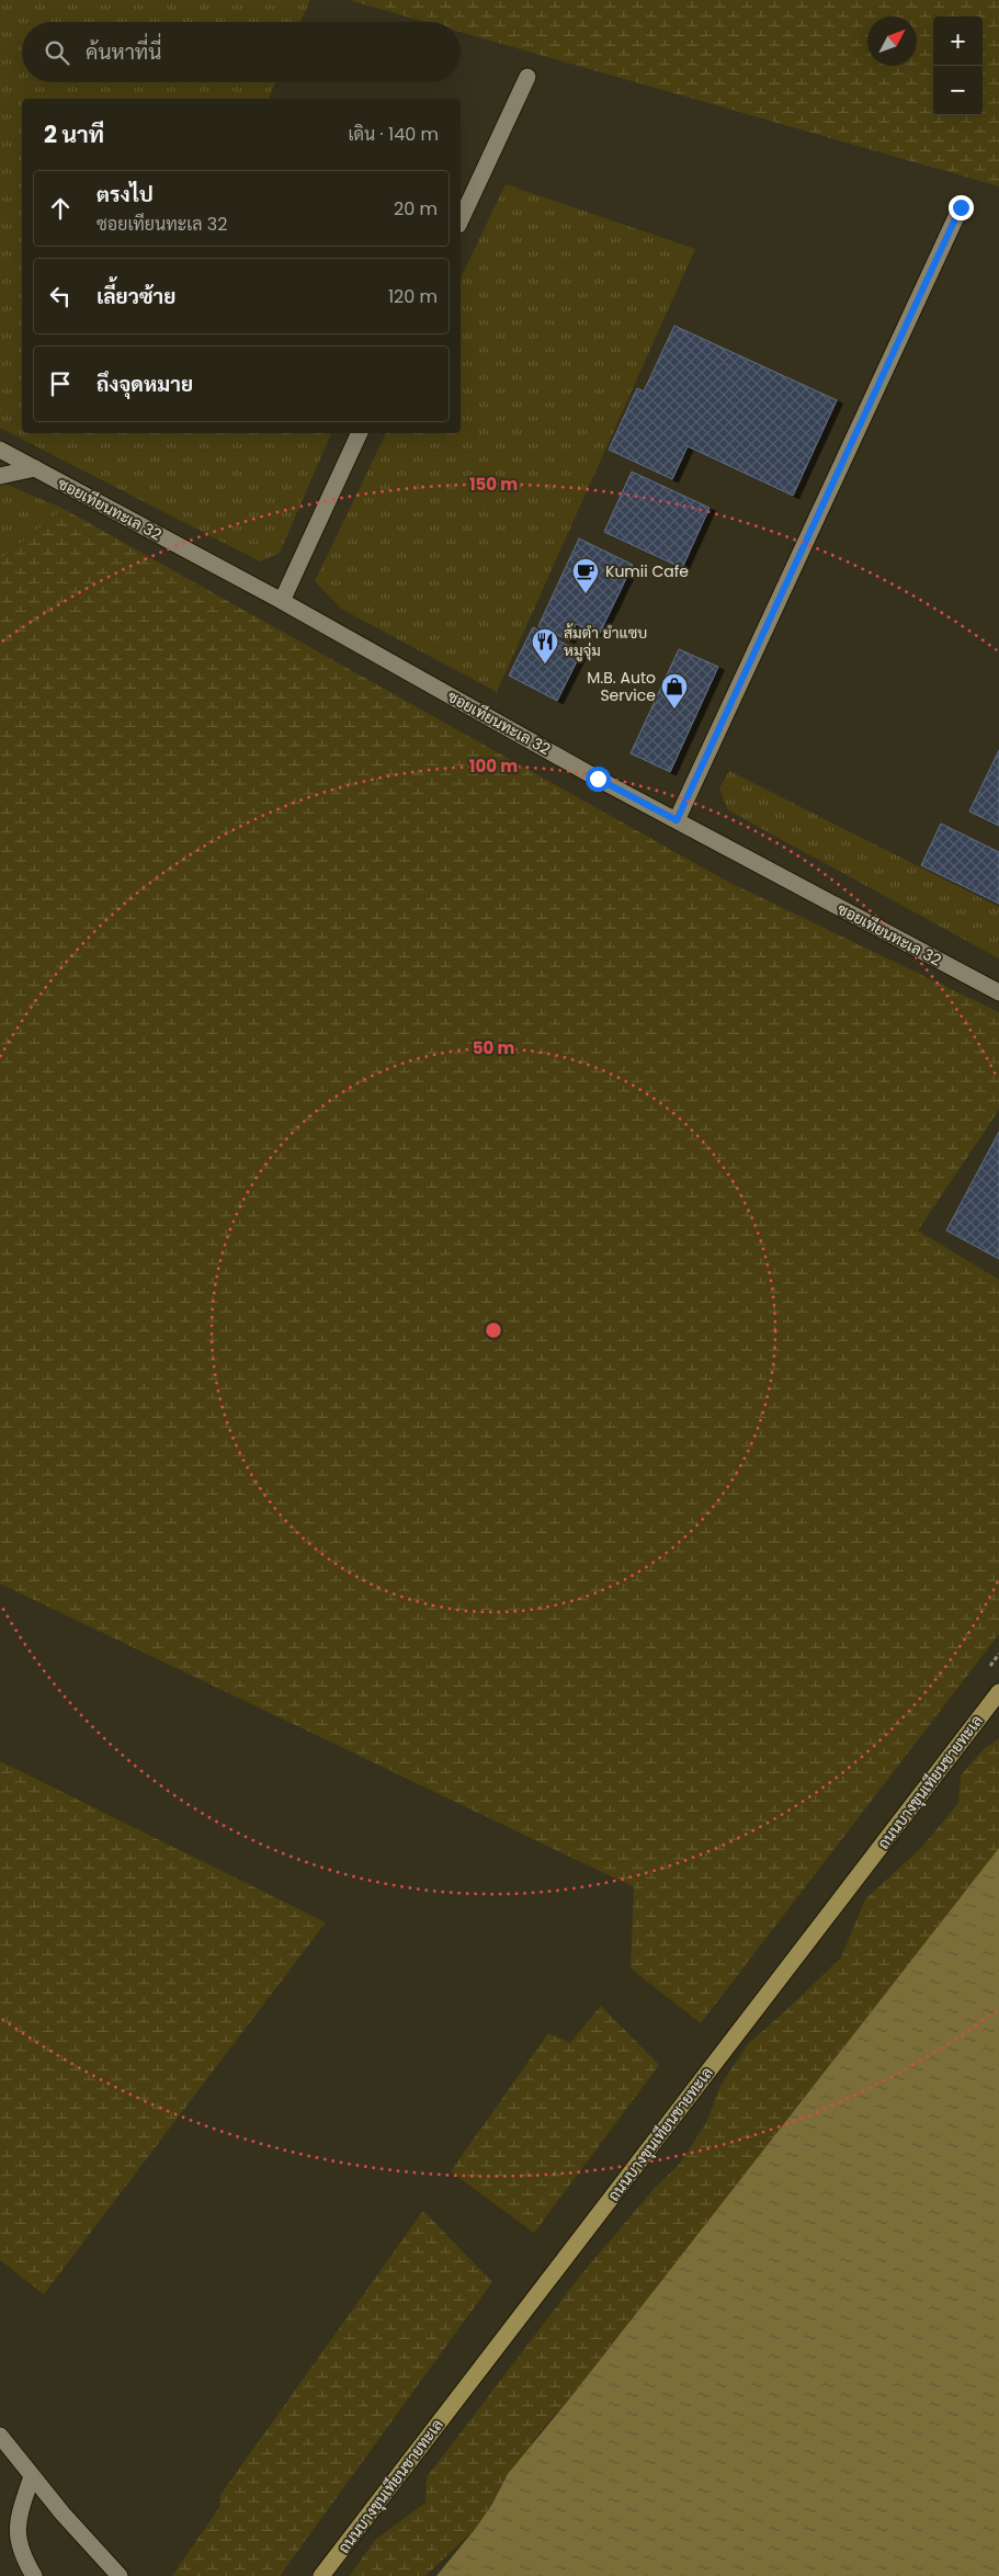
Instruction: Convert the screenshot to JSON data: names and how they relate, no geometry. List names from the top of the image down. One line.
{"streets":{"main road":["ถนนบางขุนเทียนชายทะเล"],"street":["ซอยเทียนทะเล 32"]},"places":{"cafe":["Kumii Cafe"],"restaurant":["ส้มตำ ยำแซบ หมูจุ่ม"],"shop":["M.B. Auto Service"]},"north":"top right","page":{"map_buttons":["+","−"],"search":"ค้นหาที่นี่","heading":["2 นาที","เดิน · 140 m"],"list":[["ตรงไป","ซอยเทียนทะเล 32","20 m"],["เลี้ยวซ้าย","120 m"],"ถึงจุดหมาย"]},"rings":["150 m","100 m","50 m"]}
